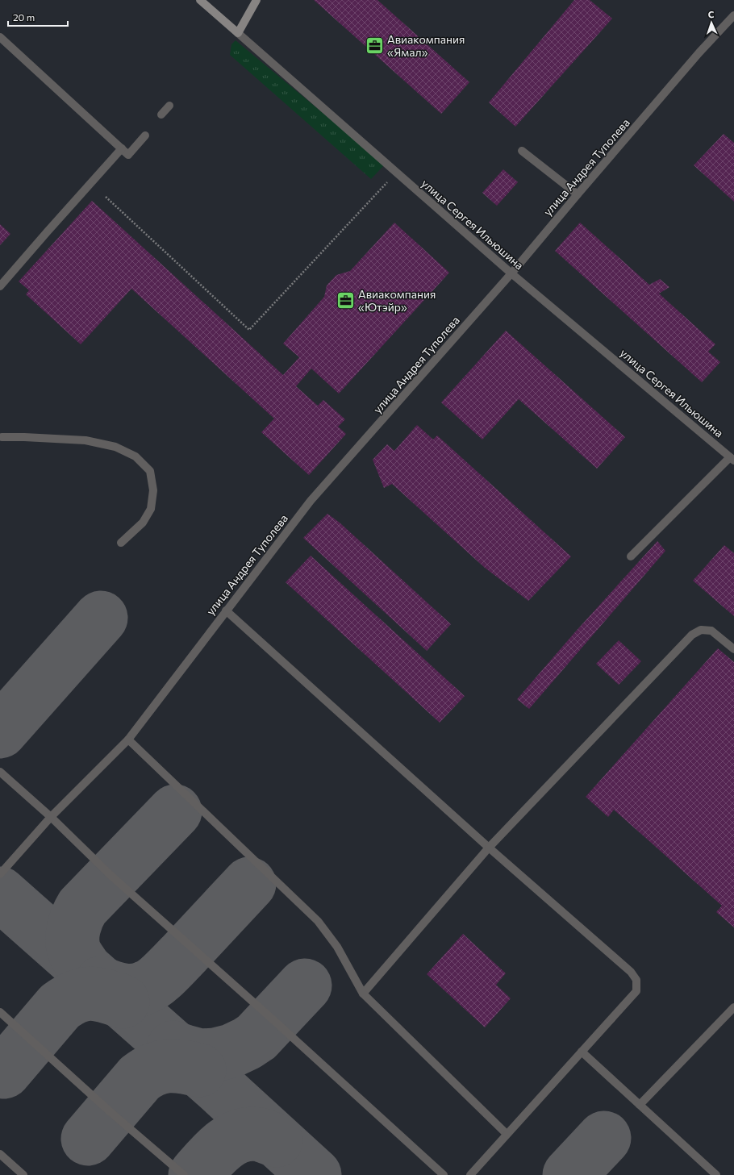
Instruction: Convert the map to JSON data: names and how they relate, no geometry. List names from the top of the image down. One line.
{"streets":{"street":["улица Андрея Туполева","улица Сергея Ильюшина"]},"crossings":[["улица Андрея Туполева","улица Сергея Ильюшина"]],"places":{"office":["Авиакомпания «Ямал»","Авиакомпания «Ютэйр»"]},"scale_bar":"20 m","north":"top"}
